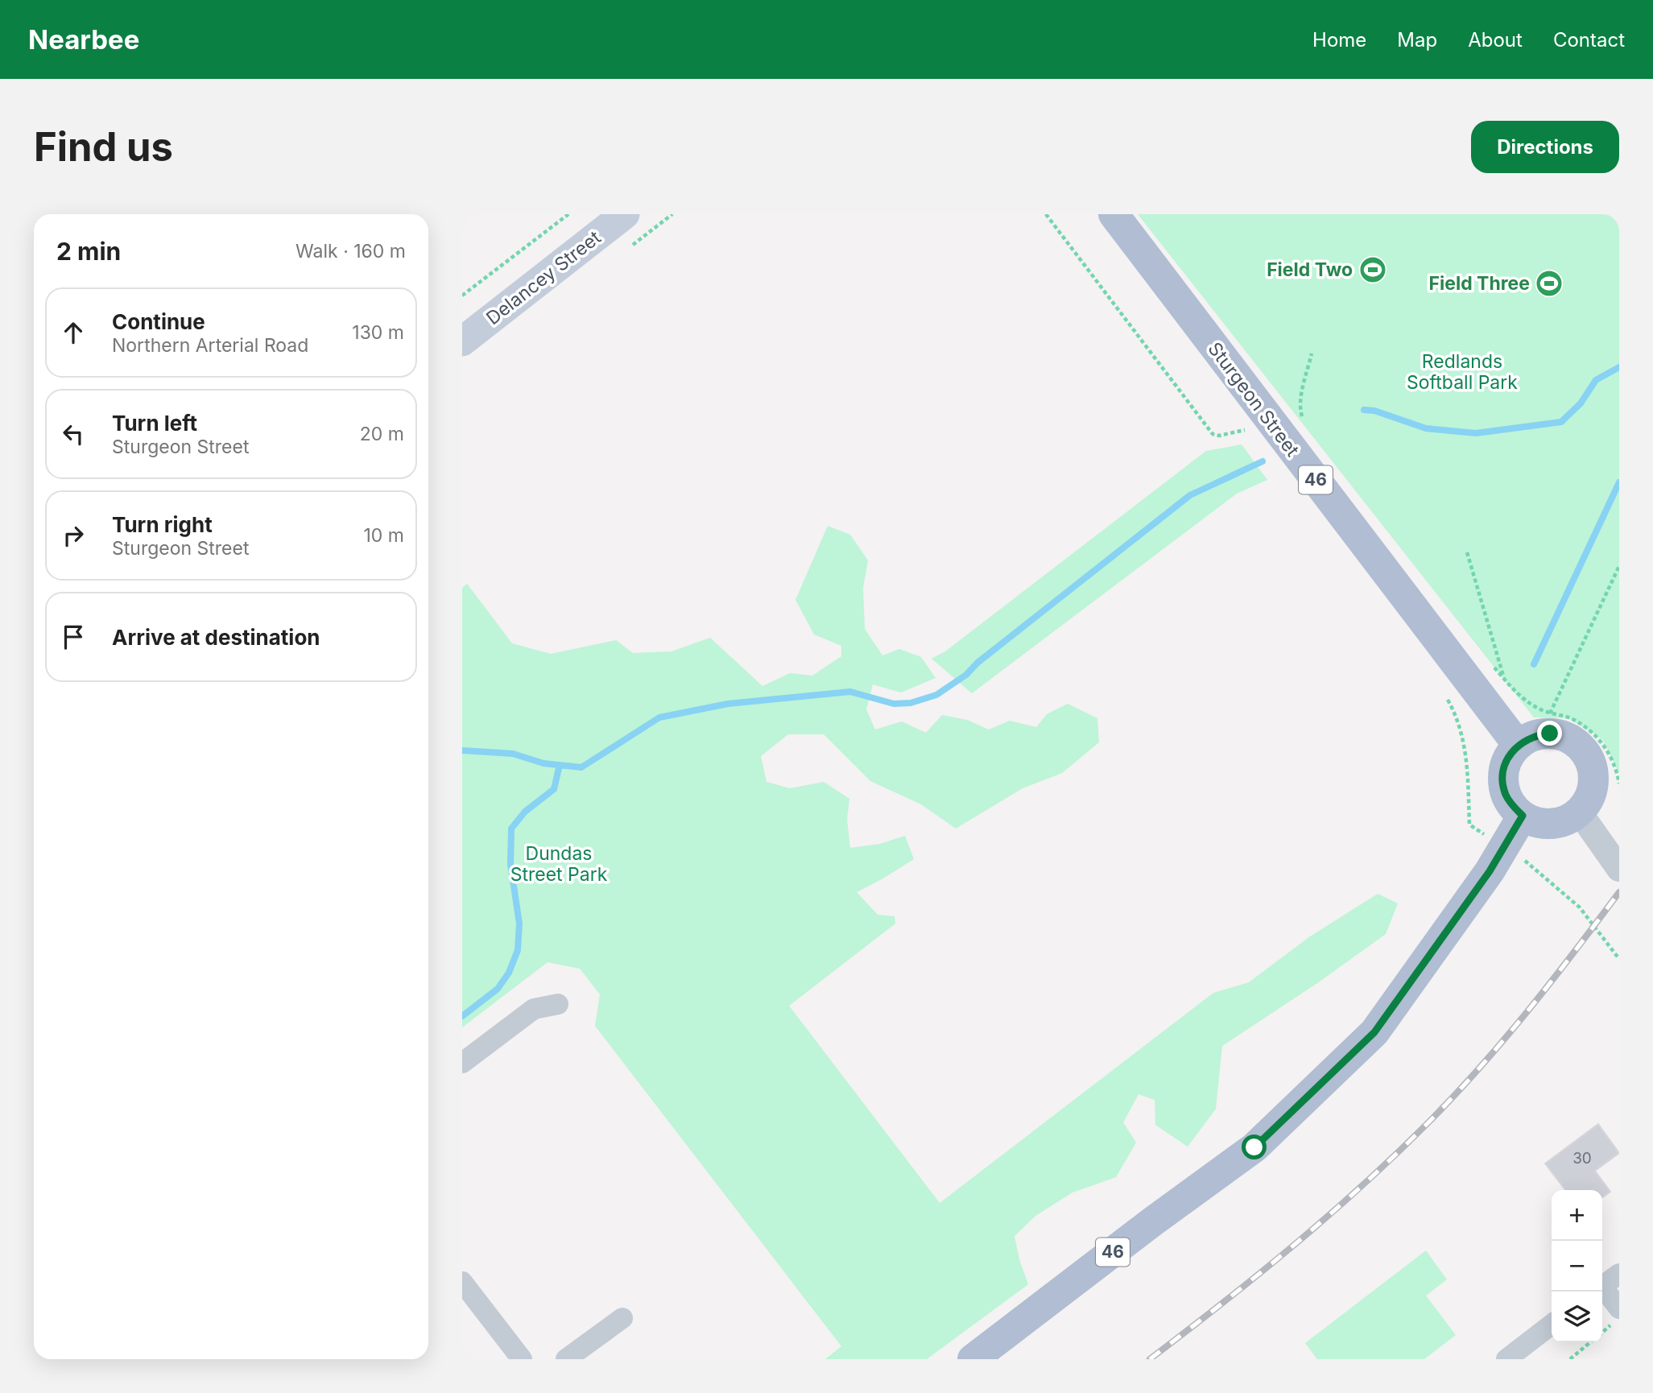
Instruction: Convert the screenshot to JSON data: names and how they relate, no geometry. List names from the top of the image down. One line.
{"streets":{"main road":["Delancey Street","Sturgeon Street","46"]},"crossings":[["Sturgeon Street","46"]],"parks":["Redlands Softball Park","Dundas Street Park"],"places":{"sports":["Field Two","Field Three"]},"house_numbers":["30"],"page":{"header":"Nearbee","nav":["Home","Map","About","Contact"],"buttons":"Directions","title":"Find us","heading":["2 min","Walk · 160 m"],"list":[["Continue","Northern Arterial Road","130 m"],["Turn left","Sturgeon Street","20 m"],["Turn right","Sturgeon Street","10 m"],"Arrive at destination"],"map_buttons":["+","−"]}}
